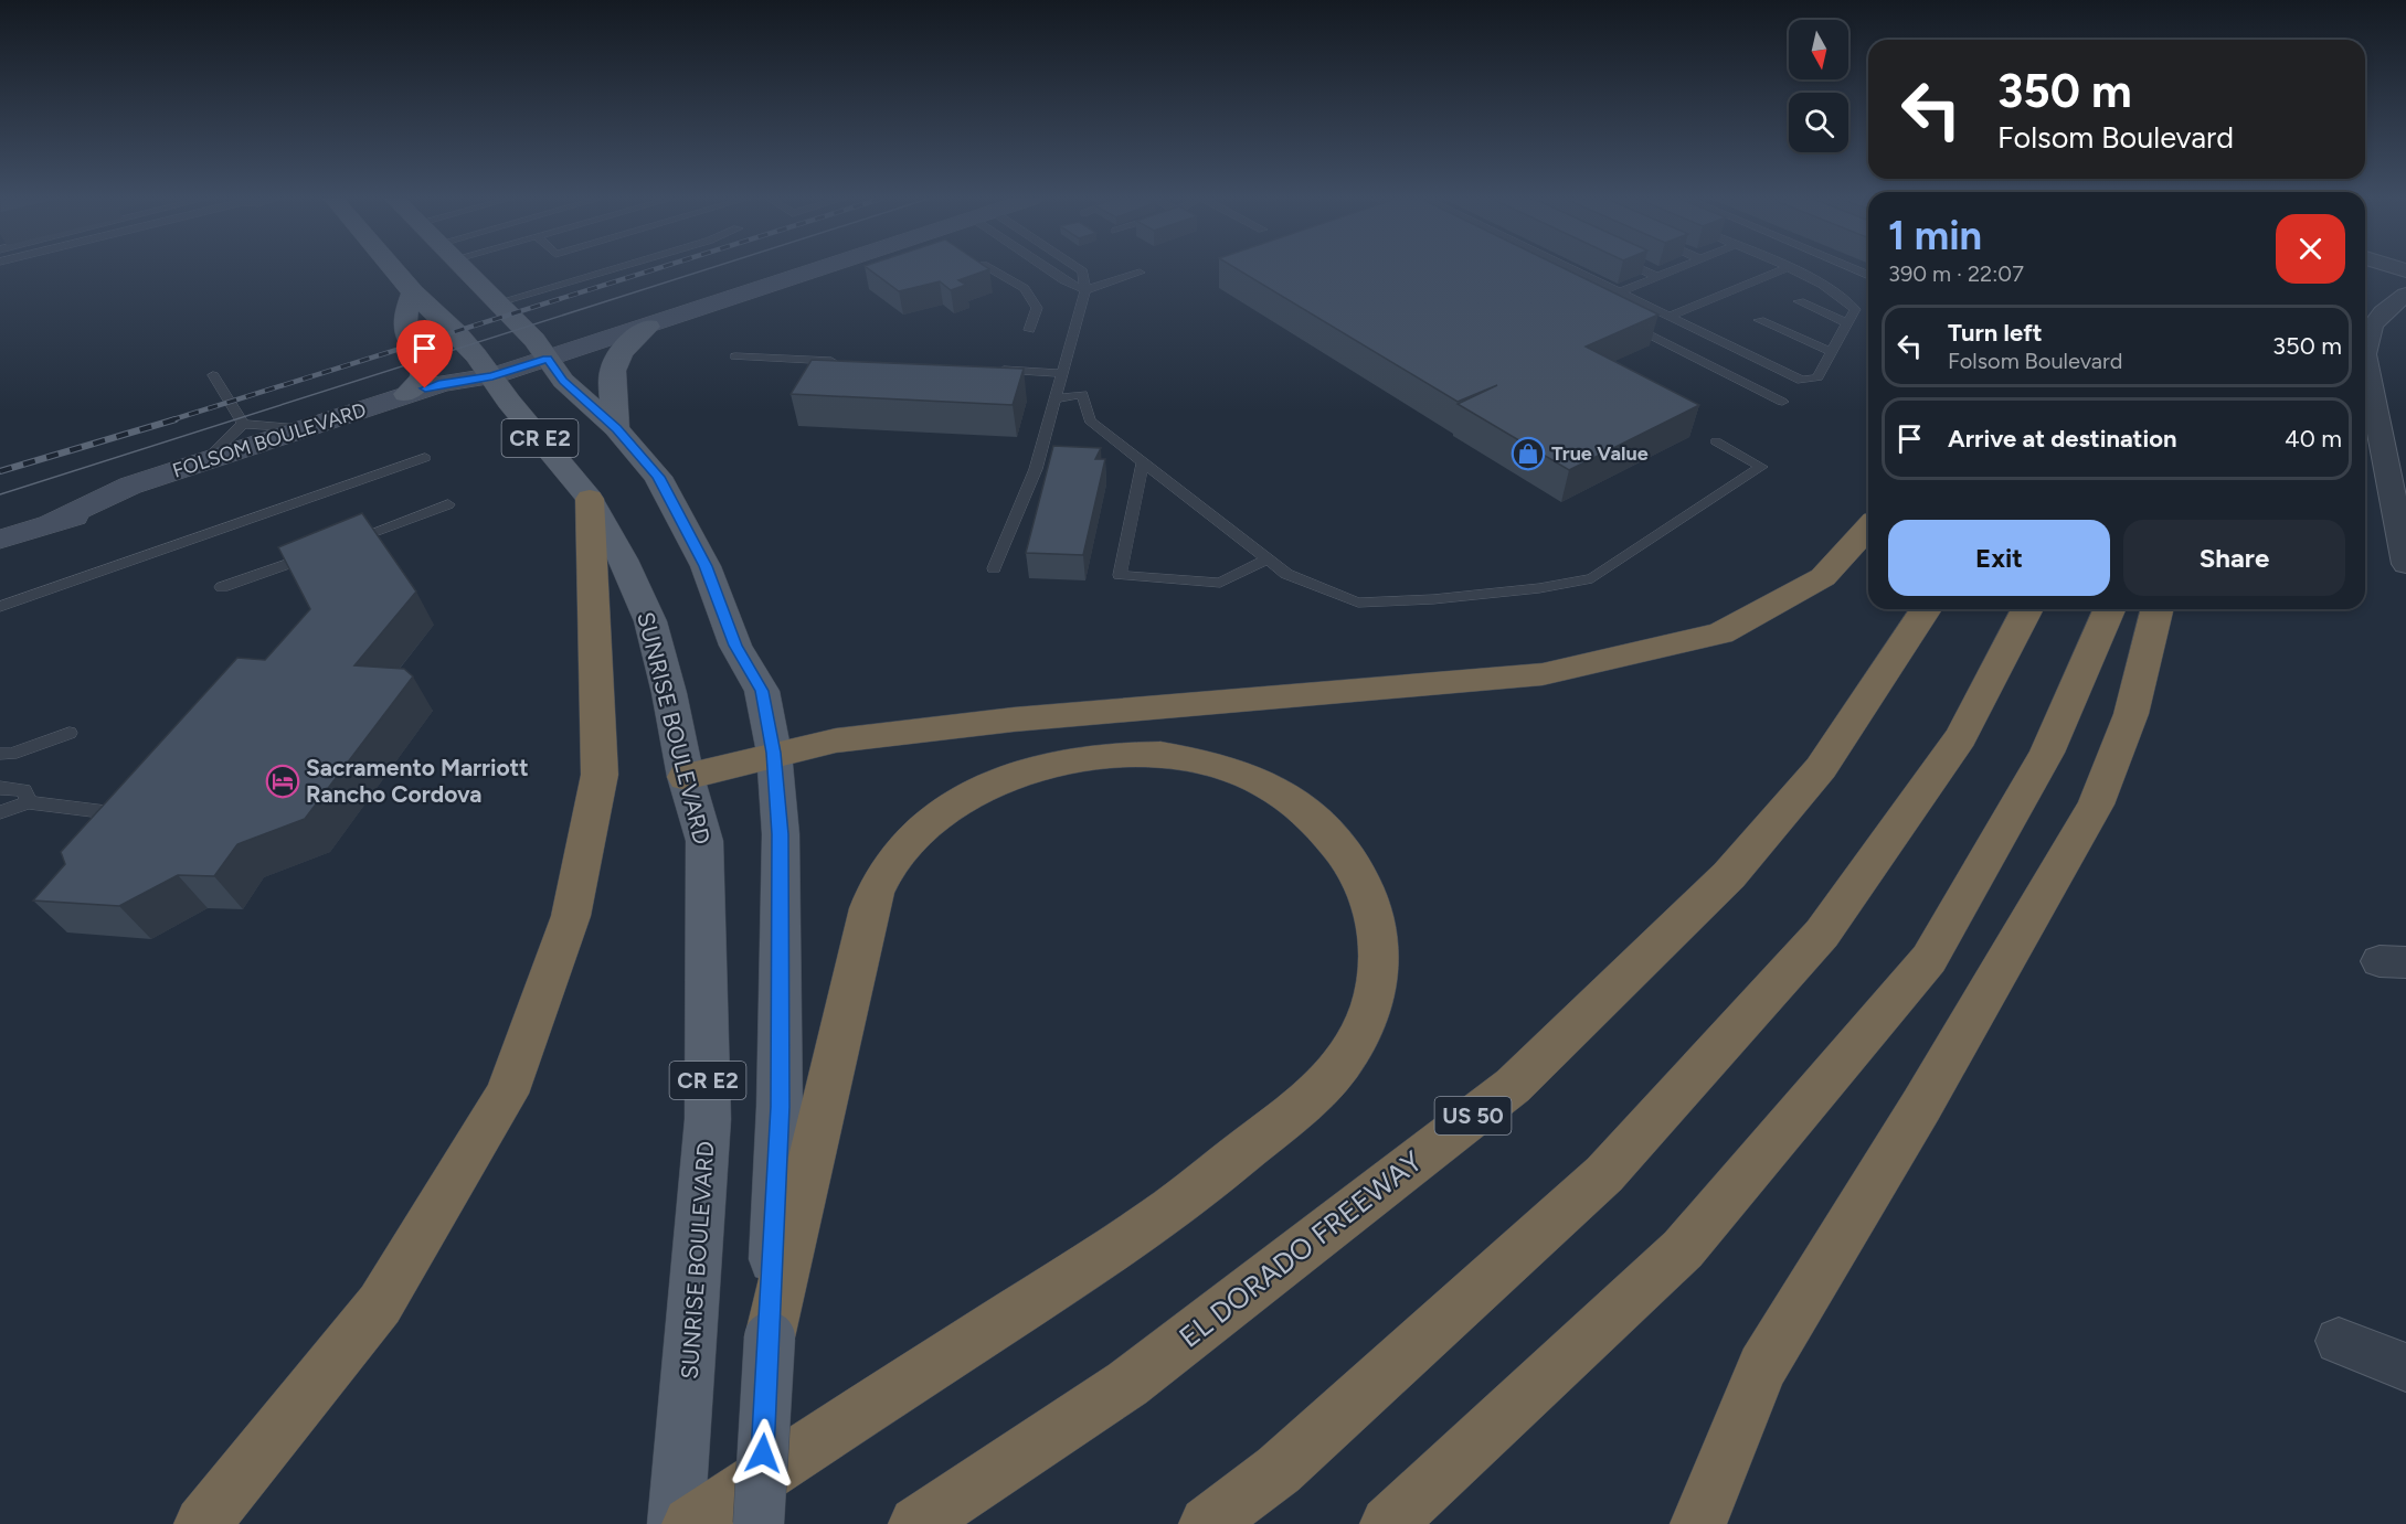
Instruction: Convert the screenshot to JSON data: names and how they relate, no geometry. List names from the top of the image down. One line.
{"streets":{"highway":["US 50","EL DORADO FREEWAY"],"main road":["CR E2","FOLSOM BOULEVARD","SUNRISE BOULEVARD"]},"crossings":[["CR E2","FOLSOM BOULEVARD"],["FOLSOM BOULEVARD","SUNRISE BOULEVARD"]],"places":{"shop":["True Value"],"hotel":["Sacramento Marriott Rancho Cordova"]},"north":"bottom","page":{"turn":["350 m","Folsom Boulevard"],"heading":["1 min","390 m · 22:07"],"list":[{"name":"Turn left","note":"Folsom Boulevard","value":"350 m"},{"name":"Arrive at destination","value":"40 m"}],"buttons":["Exit","Share"]}}
